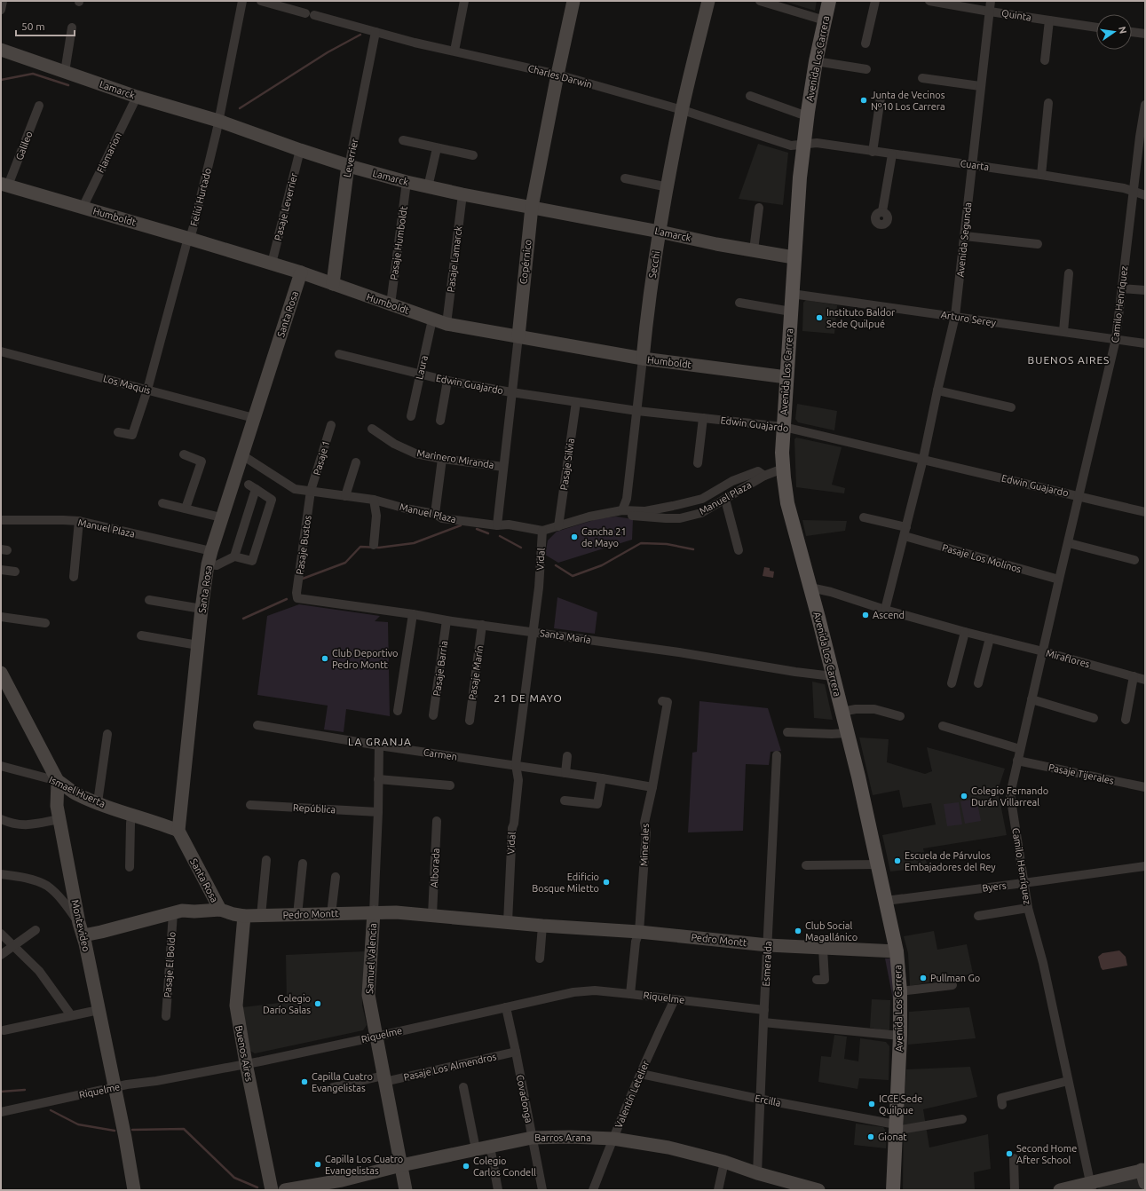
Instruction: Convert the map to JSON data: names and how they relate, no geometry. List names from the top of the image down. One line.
{"streets":{"main road":["Avenida Los Carrera","Lamarck","Leverrier","Humboldt","Copérnico","Secchi","Santa Rosa","Ismael Huerta","Pedro Montt","Montevideo","Samuel Valencia","Buenos Aires","Barros Arana"],"street":["Quinta","Charles Darwin","Galileo","Flamarion","Cuarta","Feliú Hurtado","Pasaje Leverrier","Avenida Segunda","Pasaje Humboldt","Pasaje Lamarck","Camilo Henríquez","Arturo Serey","Laura","Los Maquis","Edwin Guajardo","Pasaje 1","Marinero Miranda","Pasaje Silvia","Manuel Plaza","Pasaje Bustos","Pasaje Los Molinos","Vidal","Santa María","Miraflores","Pasaje Barria","Pasaje Marín","Carmen","Pasaje Tijerales","República","Minerales","Alborada","Byers","Esmeralda","Pasaje El Boldo","Riquelme","Pasaje Los Almendros","Valentín Letelier","Covadonga","Ercilla"]},"crossings":[["Quinta","Avenida Segunda"],["Avenida Los Carrera","Charles Darwin"],["Avenida Los Carrera","Lamarck"],["Avenida Los Carrera","Cuarta"],["Avenida Los Carrera","Humboldt"],["Avenida Los Carrera","Arturo Serey"],["Avenida Los Carrera","Edwin Guajardo"],["Avenida Los Carrera","Manuel Plaza"],["Avenida Los Carrera","Santa María"],["Avenida Los Carrera","Miraflores"],["Avenida Los Carrera","Byers"],["Avenida Los Carrera","Pedro Montt"],["Avenida Los Carrera","Ercilla"],["Charles Darwin","Leverrier"],["Charles Darwin","Cuarta"],["Charles Darwin","Copérnico"],["Charles Darwin","Secchi"],["Lamarck","Flamarion"],["Lamarck","Leverrier"],["Lamarck","Feliú Hurtado"],["Lamarck","Pasaje Leverrier"],["Lamarck","Pasaje Humboldt"],["Lamarck","Pasaje Lamarck"],["Lamarck","Copérnico"],["Lamarck","Secchi"],["Galileo","Humboldt"],["Flamarion","Humboldt"],["Leverrier","Humboldt"],["Cuarta","Avenida Segunda"],["Cuarta","Camilo Henríquez"],["Feliú Hurtado","Humboldt"],["Feliú Hurtado","Los Maquis"],["Pasaje Leverrier","Humboldt"],["Humboldt","Pasaje Humboldt"],["Humboldt","Pasaje Lamarck"],["Humboldt","Copérnico"],["Humboldt","Secchi"],["Humboldt","Santa Rosa"],["Humboldt","Laura"],["Avenida Segunda","Arturo Serey"],["Avenida Segunda","Edwin Guajardo"],["Avenida Segunda","Pasaje Los Molinos"],["Avenida Segunda","Miraflores"],["Copérnico","Edwin Guajardo"],["Copérnico","Marinero Miranda"],["Copérnico","Manuel Plaza"],["Secchi","Edwin Guajardo"],["Secchi","Manuel Plaza"],["Camilo Henríquez","Arturo Serey"],["Camilo Henríquez","Edwin Guajardo"],["Camilo Henríquez","Pasaje Los Molinos"],["Camilo Henríquez","Miraflores"],["Camilo Henríquez","Pasaje Tijerales"],["Camilo Henríquez","Byers"],["Santa Rosa","Los Maquis"],["Santa Rosa","Manuel Plaza"],["Santa Rosa","Ismael Huerta"],["Santa Rosa","Pedro Montt"],["Laura","Edwin Guajardo"],["Edwin Guajardo","Pasaje Silvia"],["Pasaje 1","Manuel Plaza"],["Pasaje 1","Pasaje Bustos"],["Pasaje Silvia","Manuel Plaza"],["Manuel Plaza","Pasaje Bustos"],["Manuel Plaza","Vidal"],["Pasaje Bustos","Santa María"],["Vidal","Santa María"],["Vidal","Carmen"],["Vidal","Pedro Montt"],["Santa María","Pasaje Barria"],["Santa María","Pasaje Marín"],["Carmen","Minerales"],["Carmen","Samuel Valencia"],["Ismael Huerta","Montevideo"],["República","Samuel Valencia"],["Minerales","Pedro Montt"],["Minerales","Riquelme"],["Alborada","Pedro Montt"],["Pedro Montt","Montevideo"],["Pedro Montt","Samuel Valencia"],["Pedro Montt","Esmeralda"],["Pedro Montt","Pasaje El Boldo"],["Pedro Montt","Buenos Aires"],["Montevideo","Riquelme"],["Samuel Valencia","Riquelme"],["Samuel Valencia","Pasaje Los Almendros"],["Samuel Valencia","Barros Arana"],["Esmeralda","Riquelme"],["Esmeralda","Ercilla"],["Esmeralda","Barros Arana"],["Riquelme","Buenos Aires"],["Riquelme","Valentín Letelier"],["Riquelme","Covadonga"],["Pasaje Los Almendros","Covadonga"],["Valentín Letelier","Ercilla"],["Valentín Letelier","Barros Arana"],["Covadonga","Barros Arana"]],"districts":["BUENOS AIRES","21 DE MAYO","LA GRANJA"],"places":["Junta de Vecinos Nº10 Los Carrera","Instituto Baldor Sede Quilpué","Cancha 21 de Mayo","Ascend","Club Deportivo Pedro Montt","Colegio Fernando Durán Villarreal","Escuela de Párvulos Embajadores del Rey","Edificio Bosque Miletto","Club Social Magallánico","Pullman Go","Colegio Darío Salas","Capilla Cuatro Evangelistas","ICCE Sede Quilpue","Gionat","Second Home After School","Capilla Los Cuatro Evangelistas","Colegio Carlos Condell"],"scale_bar":"50 m","north":"right"}
